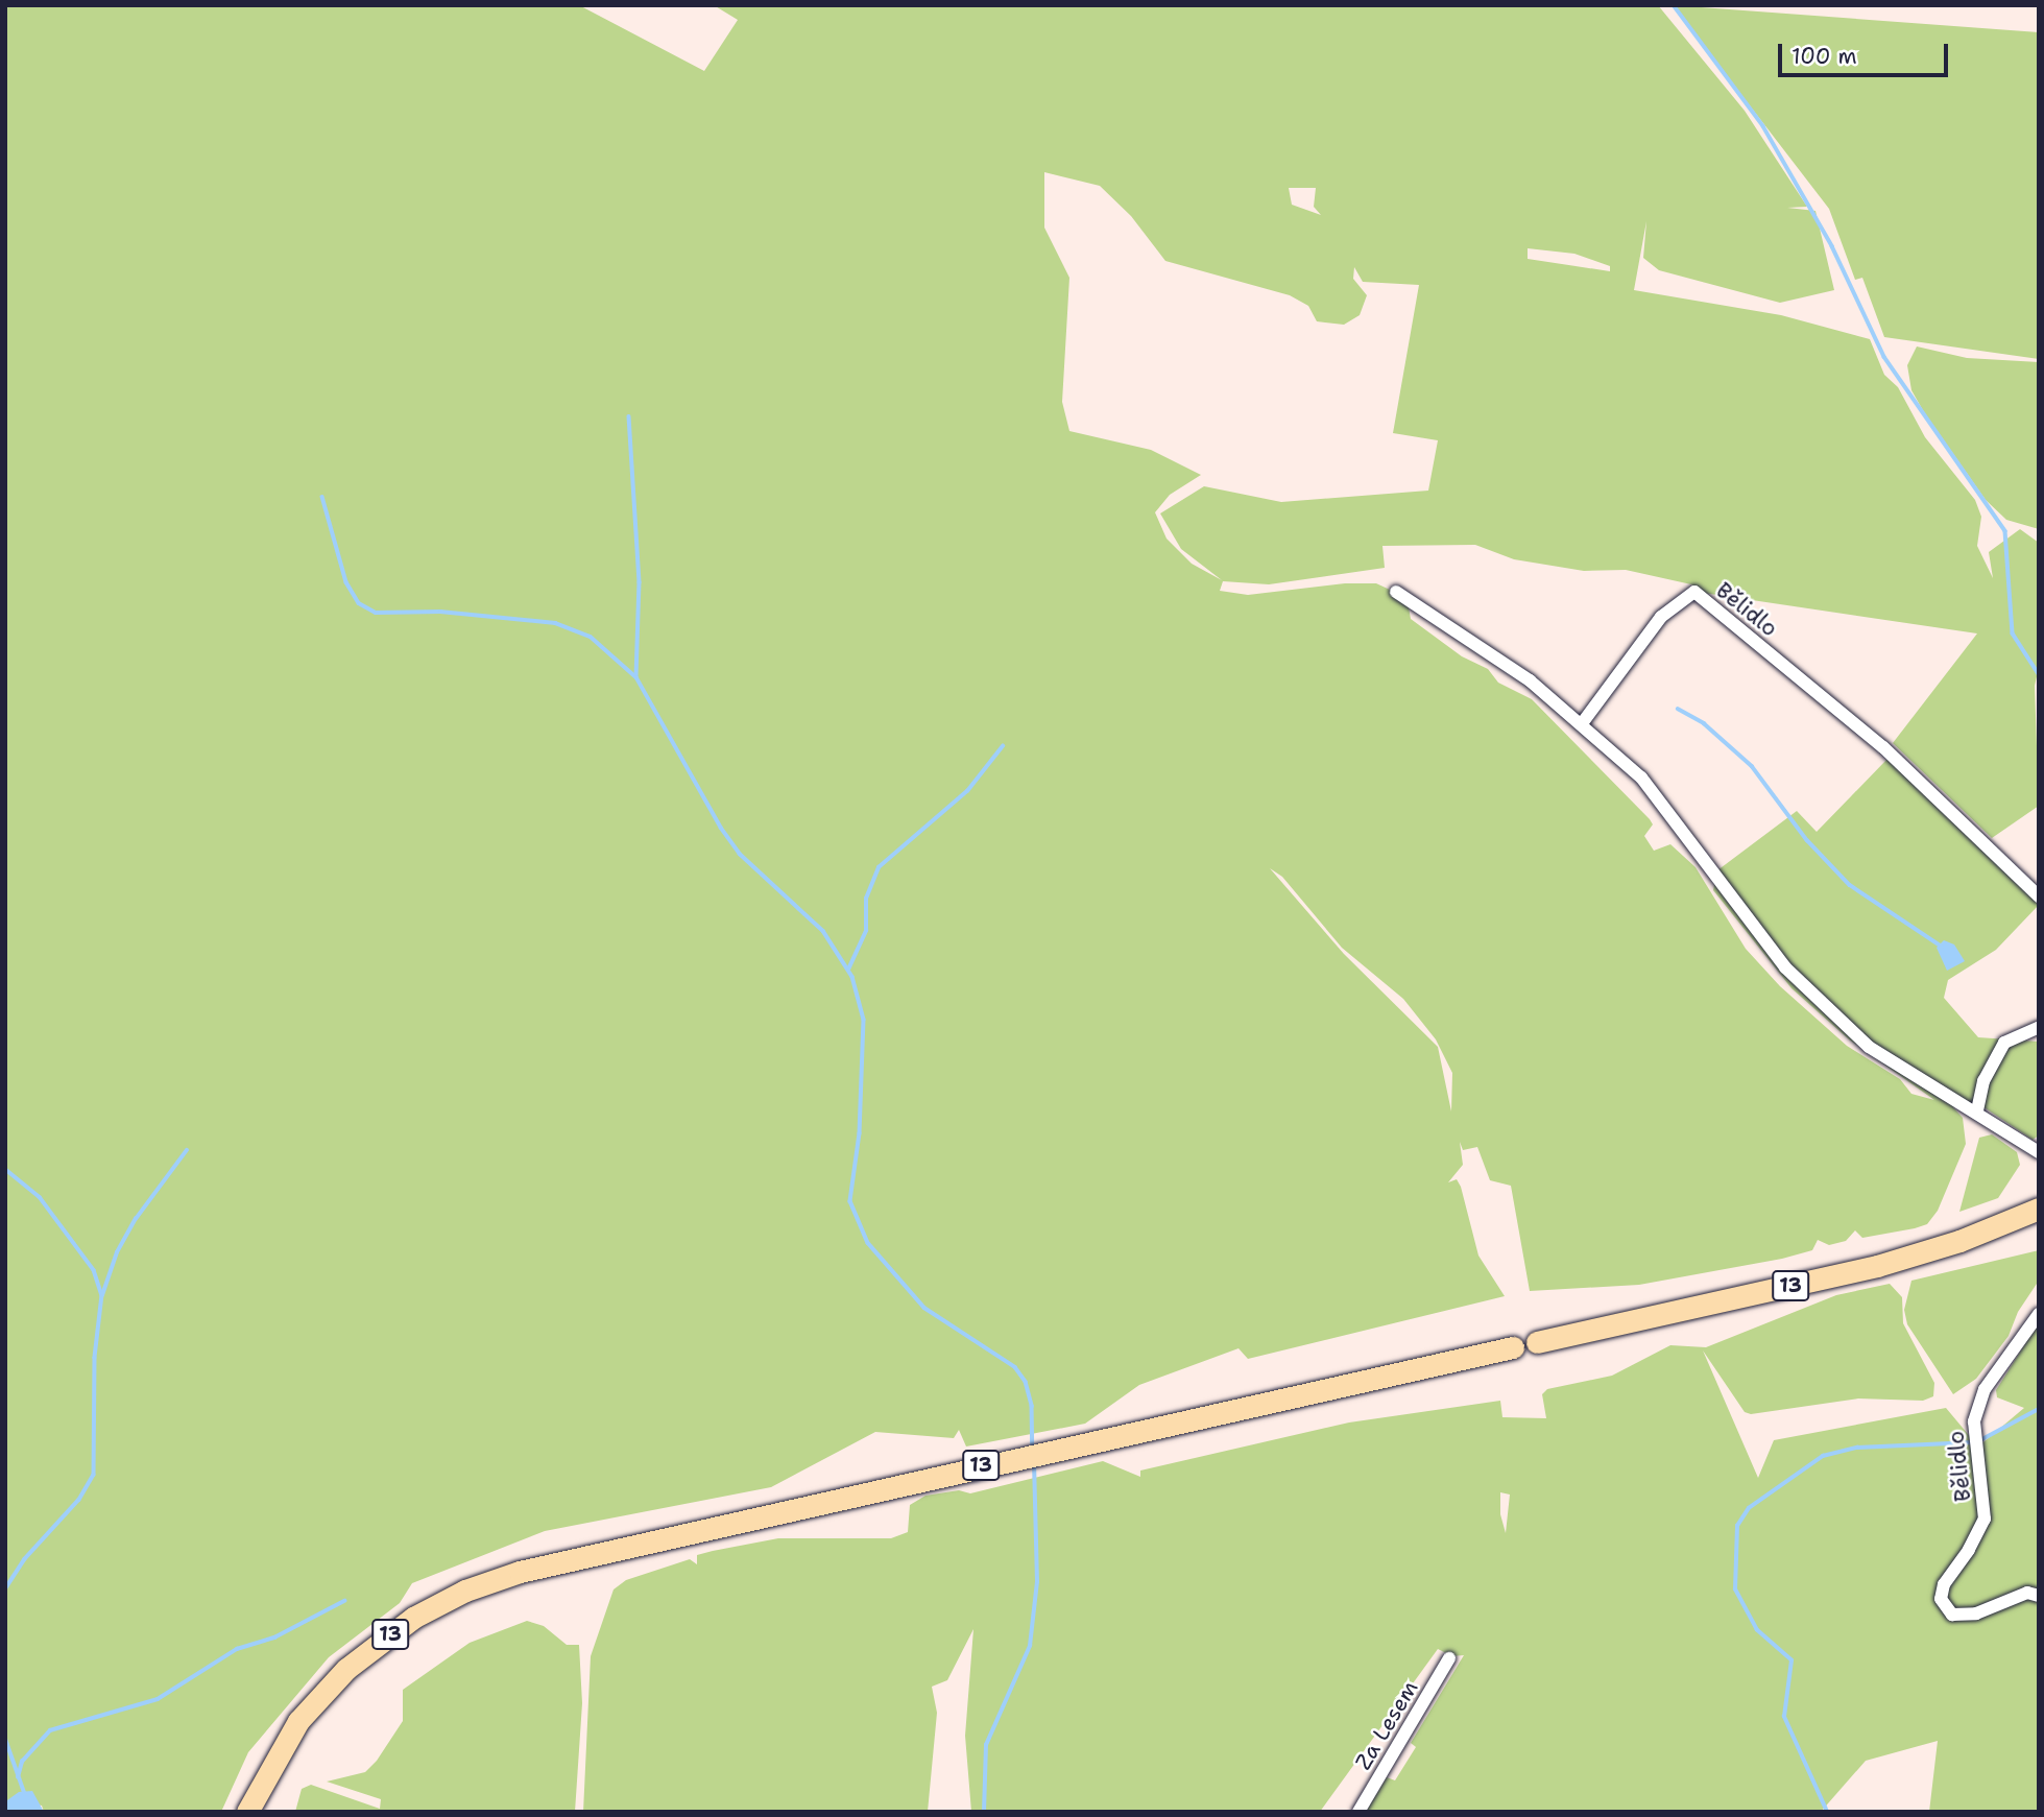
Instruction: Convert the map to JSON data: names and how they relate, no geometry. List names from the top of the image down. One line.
{"streets":{"main road":["13"],"street":["Bělidlo","Za Lesem"]},"scale_bar":"100 m"}
